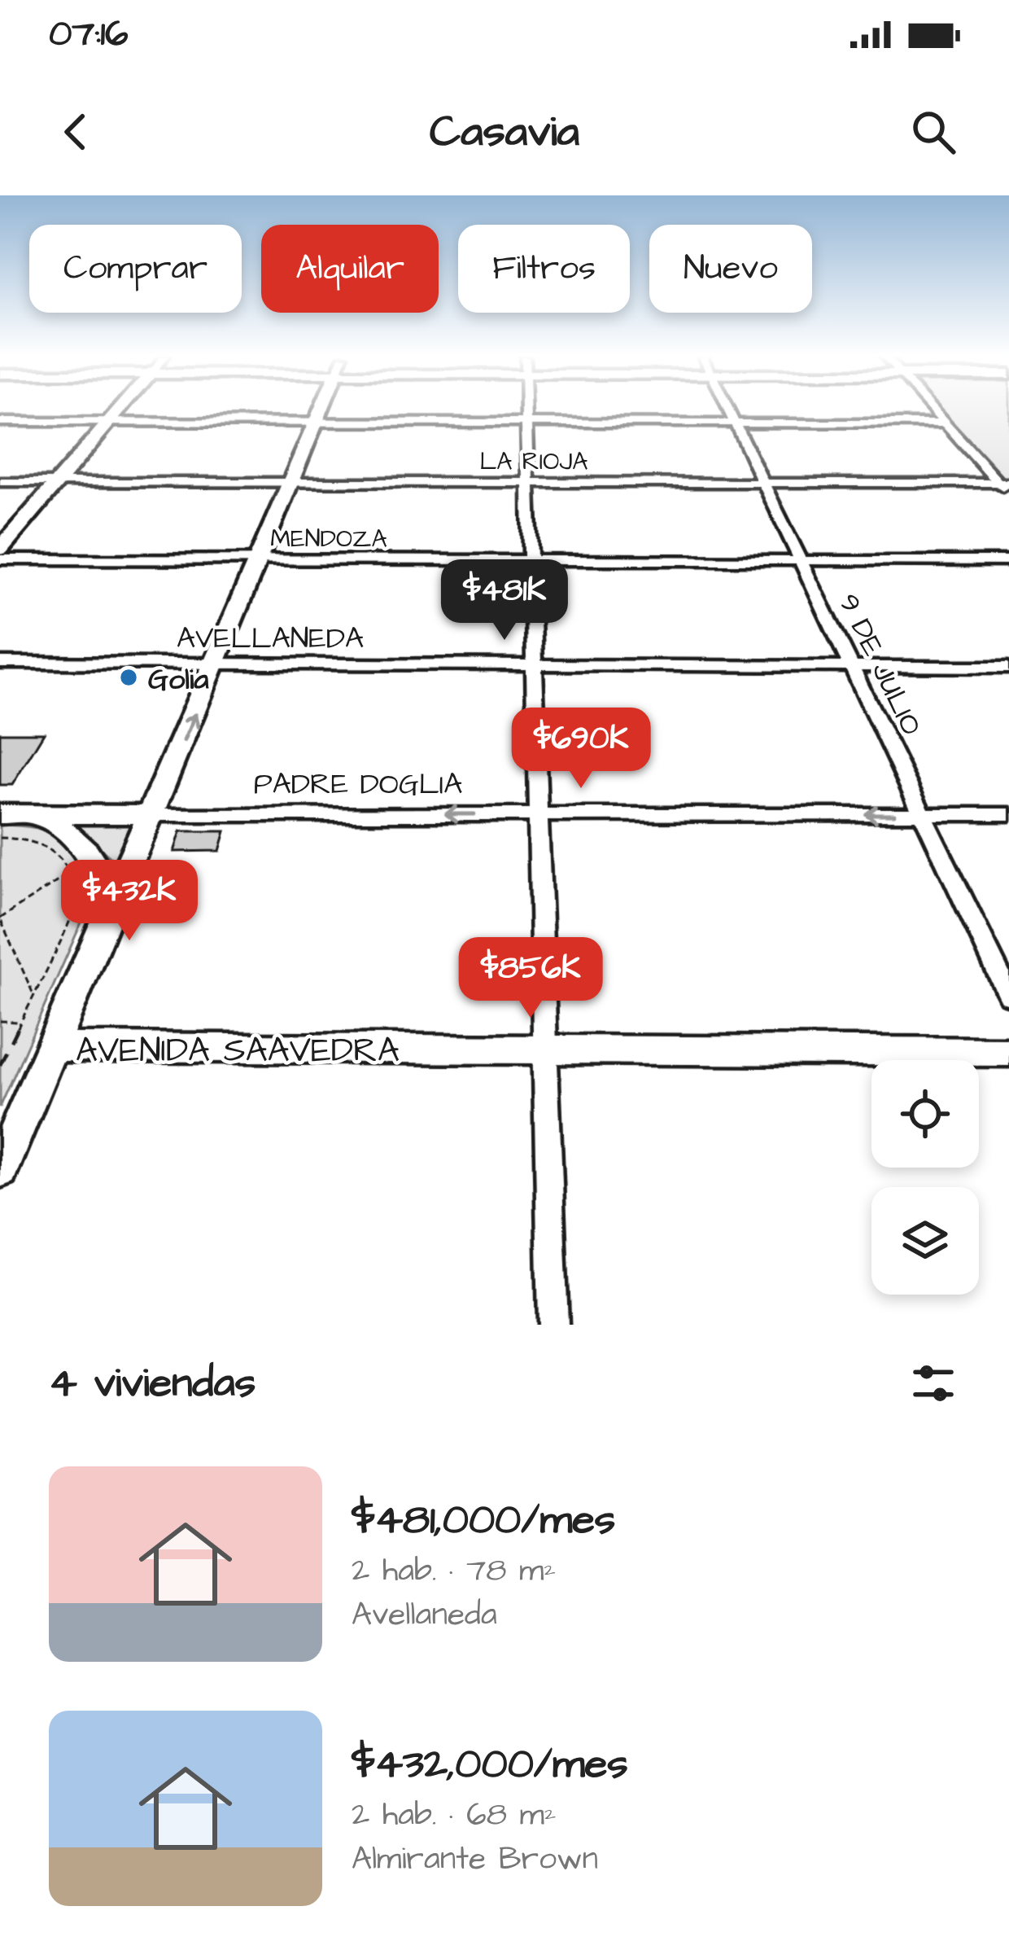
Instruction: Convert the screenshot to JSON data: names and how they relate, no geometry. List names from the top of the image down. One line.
{"streets":{"street":["LA RIOJA","MENDOZA","AVELLANEDA","9 DE JULIO","PADRE DOGLIA","AVENIDA SAAVEDRA"]},"crossings":[["LA RIOJA","9 DE JULIO"],["MENDOZA","9 DE JULIO"],["AVELLANEDA","9 DE JULIO"],["9 DE JULIO","PADRE DOGLIA"]],"one_way":["PADRE DOGLIA"],"places":["Golia"],"page":{"status":"07:16","header":"Casavia","chip":["Comprar","Alquilar","Filtros","Nuevo"],"price":["$481K","$690K","$432K","$856K"],"heading":"4 viviendas","list":[{"name":"$481,000/mes","note":"2 hab. · 78 m² · Avellaneda"},{"name":"$432,000/mes","note":"2 hab. · 68 m² · Almirante Brown"}]}}
